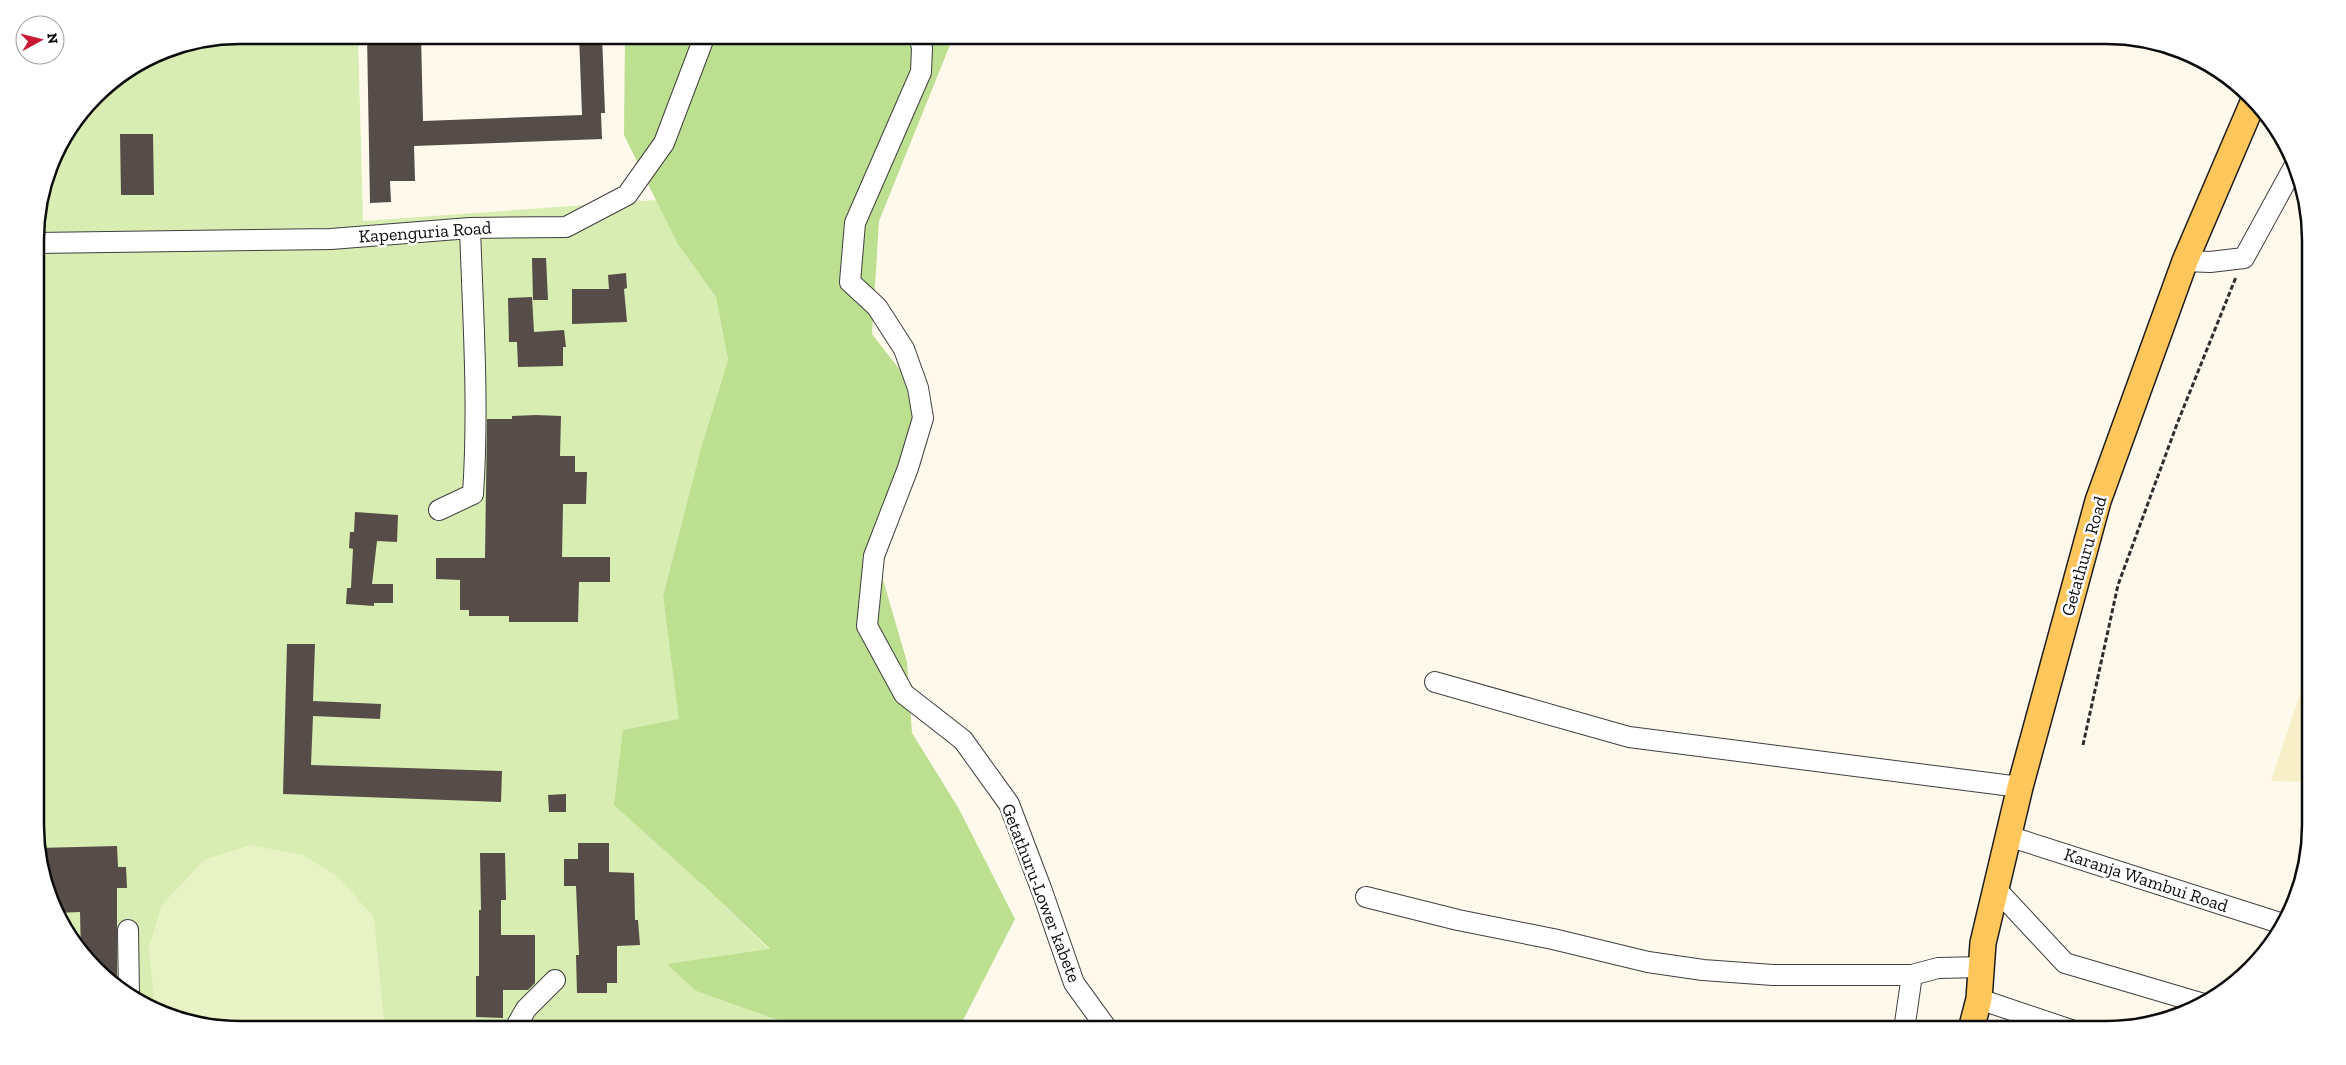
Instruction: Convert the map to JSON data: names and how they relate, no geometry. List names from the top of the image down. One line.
{"streets":{"main road":["Getathuru Road"],"street":["Kapenguria Road","Karanja Wambui Road","Getathuru-Lower kabete"]},"crossings":[["Getathuru Road","Karanja Wambui Road"]],"north":"right"}
